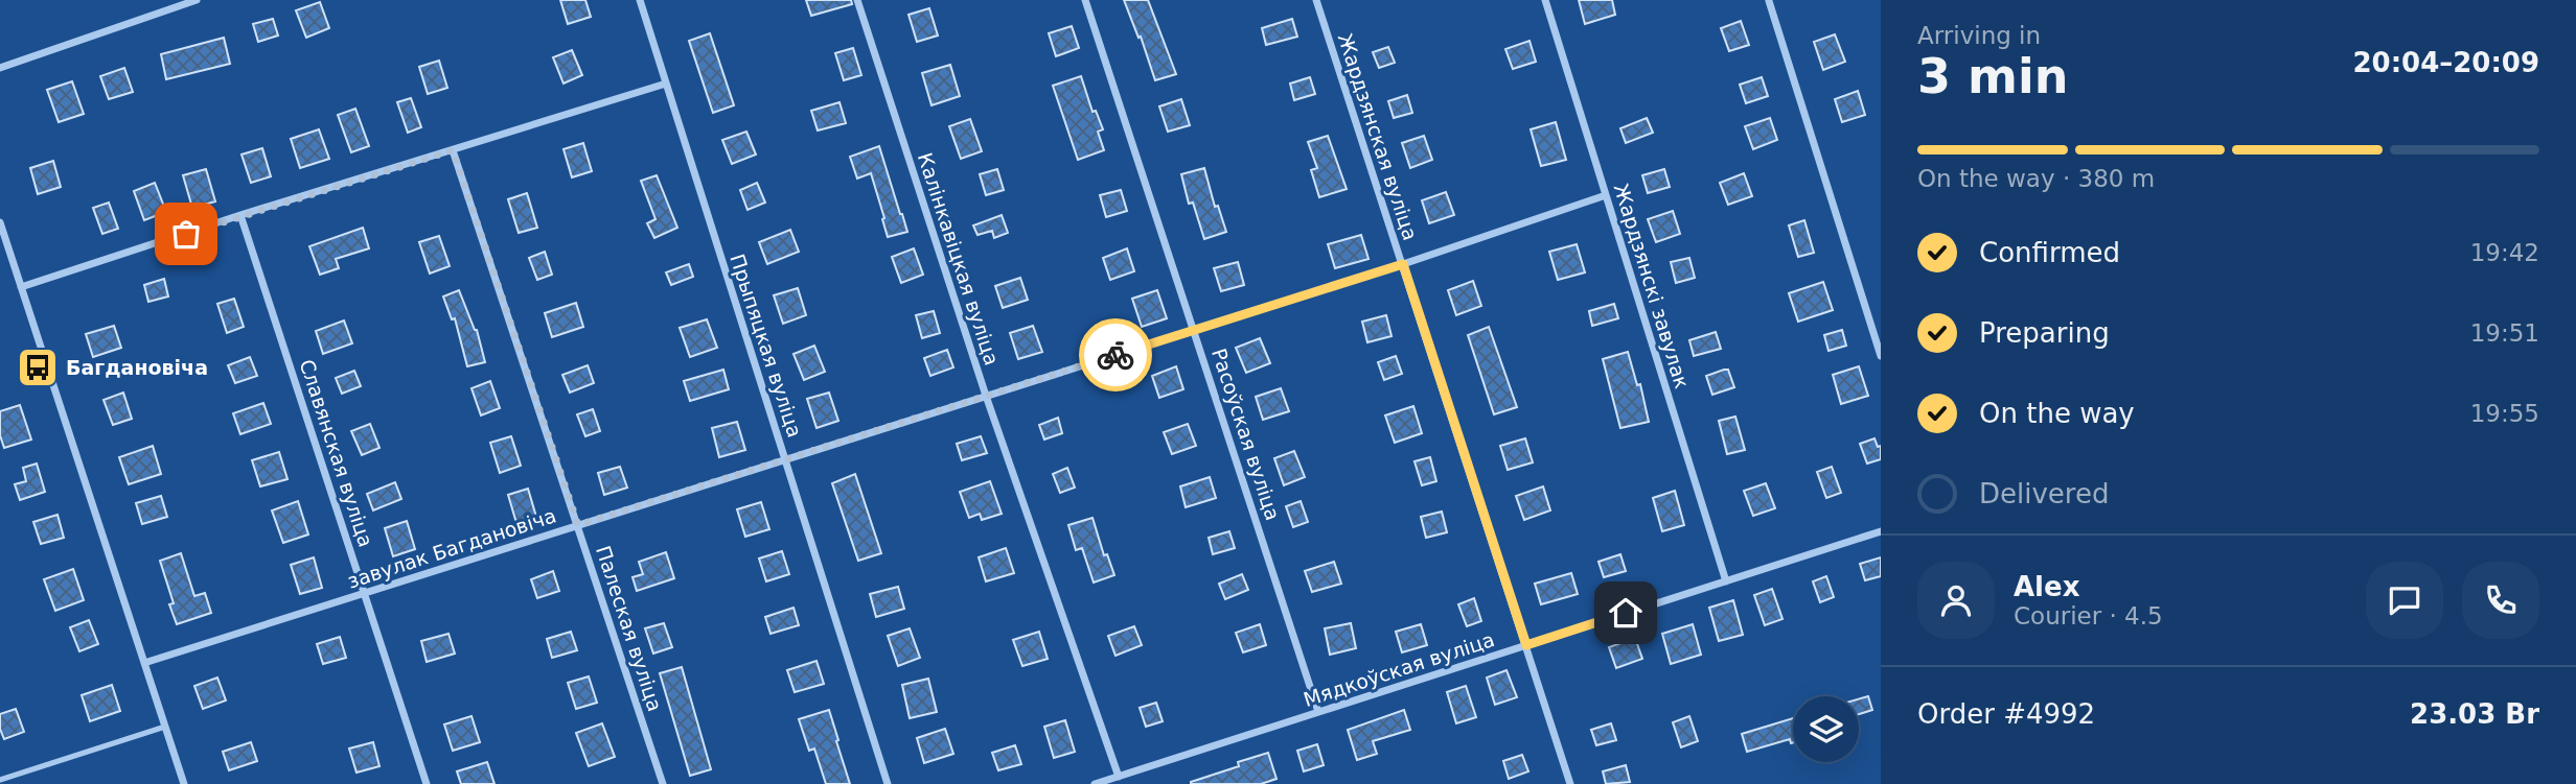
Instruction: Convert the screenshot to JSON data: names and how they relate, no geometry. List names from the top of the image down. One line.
{"streets":{"street":["Жардзянская вуліца","Калінкавіцкая вуліца","Жардзянскі завулак","Прыпяцкая вуліца","Расоўская вуліца","Славянская вуліца","завулак Багдановіча","Палеская вуліца","Мядкоўская вуліца"]},"crossings":[["Жардзянская вуліца","завулак Багдановіча"],["Жардзянская вуліца","Мядкоўская вуліца"],["Калінкавіцкая вуліца","завулак Багдановіча"],["Калінкавіцкая вуліца","Мядкоўская вуліца"],["Жардзянскі завулак","завулак Багдановіча"],["Жардзянскі завулак","Мядкоўская вуліца"],["Прыпяцкая вуліца","завулак Багдановіча"],["Расоўская вуліца","завулак Багдановіча"],["Расоўская вуліца","Мядкоўская вуліца"],["Славянская вуліца","завулак Багдановіча"],["завулак Багдановіча","Палеская вуліца"]],"places":{"bus stop":["Багдановіча"]},"page":{"heading":["3 min","Arriving in","20:04–20:09"],"panel":["Alex","Courier · 4.5","Order #4992","23.03 Br"],"bar":"On the way · 380 m","list":[["Confirmed","19:42"],["Preparing","19:51"],["On the way","19:55"],"Delivered"]}}
